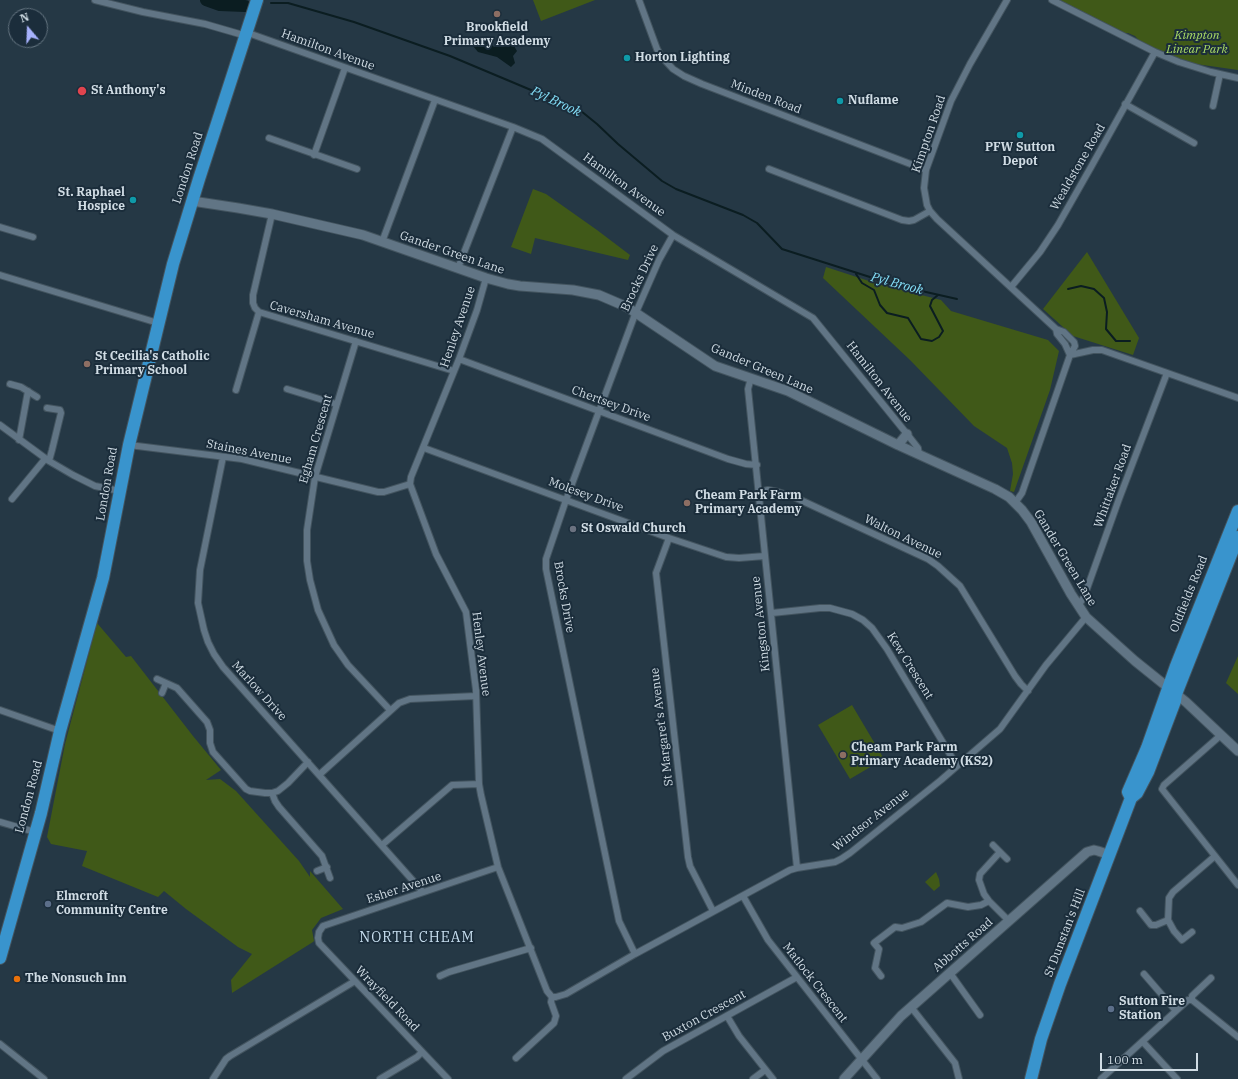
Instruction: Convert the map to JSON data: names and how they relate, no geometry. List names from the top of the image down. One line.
{"streets":{"highway":["London Road","Oldfields Road","St Dunstan's Hill"],"street":["Hamilton Avenue","Minden Road","Kimpton Road","Wealdstone Road","Gander Green Lane","Brocks Drive","Caversham Avenue","Henley Avenue","Chertsey Drive","Egham Crescent","Staines Avenue","Whittaker Road","Molesey Drive","Walton Avenue","Kingston Avenue","Kew Crescent","Marlow Drive","St Margaret's Avenue","Windsor Avenue","Esher Avenue","Abbotts Road","Matlock Crescent","Wrayfield Road","Buxton Crescent"]},"crossings":[["Hamilton Avenue","London Road"],["Hamilton Avenue","Gander Green Lane"],["Hamilton Avenue","Brocks Drive"],["Minden Road","Kimpton Road"],["Kimpton Road","Wealdstone Road"],["Kimpton Road","Gander Green Lane"],["London Road","Gander Green Lane"],["London Road","Staines Avenue"],["Gander Green Lane","Brocks Drive"],["Gander Green Lane","Caversham Avenue"],["Gander Green Lane","Henley Avenue"],["Gander Green Lane","Whittaker Road"],["Gander Green Lane","Oldfields Road"],["Gander Green Lane","Kingston Avenue"],["Gander Green Lane","Windsor Avenue"],["Gander Green Lane","St Dunstan's Hill"],["Brocks Drive","Chertsey Drive"],["Brocks Drive","Molesey Drive"],["Brocks Drive","Windsor Avenue"],["Caversham Avenue","Henley Avenue"],["Caversham Avenue","Egham Crescent"],["Henley Avenue","Chertsey Drive"],["Henley Avenue","Staines Avenue"],["Henley Avenue","Molesey Drive"],["Henley Avenue","Windsor Avenue"],["Henley Avenue","Esher Avenue"],["Chertsey Drive","Kingston Avenue"],["Egham Crescent","Staines Avenue"],["Staines Avenue","Marlow Drive"],["Molesey Drive","Kingston Avenue"],["Molesey Drive","St Margaret's Avenue"],["Walton Avenue","Kingston Avenue"],["Walton Avenue","Windsor Avenue"],["Oldfields Road","St Dunstan's Hill"],["Kingston Avenue","Kew Crescent"],["Kingston Avenue","Windsor Avenue"],["Kew Crescent","Windsor Avenue"],["Marlow Drive","Esher Avenue"],["St Margaret's Avenue","Windsor Avenue"],["Windsor Avenue","Matlock Crescent"],["Esher Avenue","Wrayfield Road"],["St Dunstan's Hill","Abbotts Road"],["Abbotts Road","Matlock Crescent"],["Matlock Crescent","Buxton Crescent"]],"districts":["NORTH CHEAM"],"water":["Pyl Brook"],"parks":["Kimpton Linear Park"],"places":["Brookfield Primary Academy","Horton Lighting","St Anthony's","Nuflame","PFW Sutton Depot","St. Raphael Hospice","St Cecilia's Catholic Primary School","Cheam Park Farm Primary Academy","St Oswald Church","Cheam Park Farm Primary Academy (KS2)","Elmcroft Community Centre","The Nonsuch Inn","Sutton Fire Station"],"scale_bar":"100 m","north":"top"}
